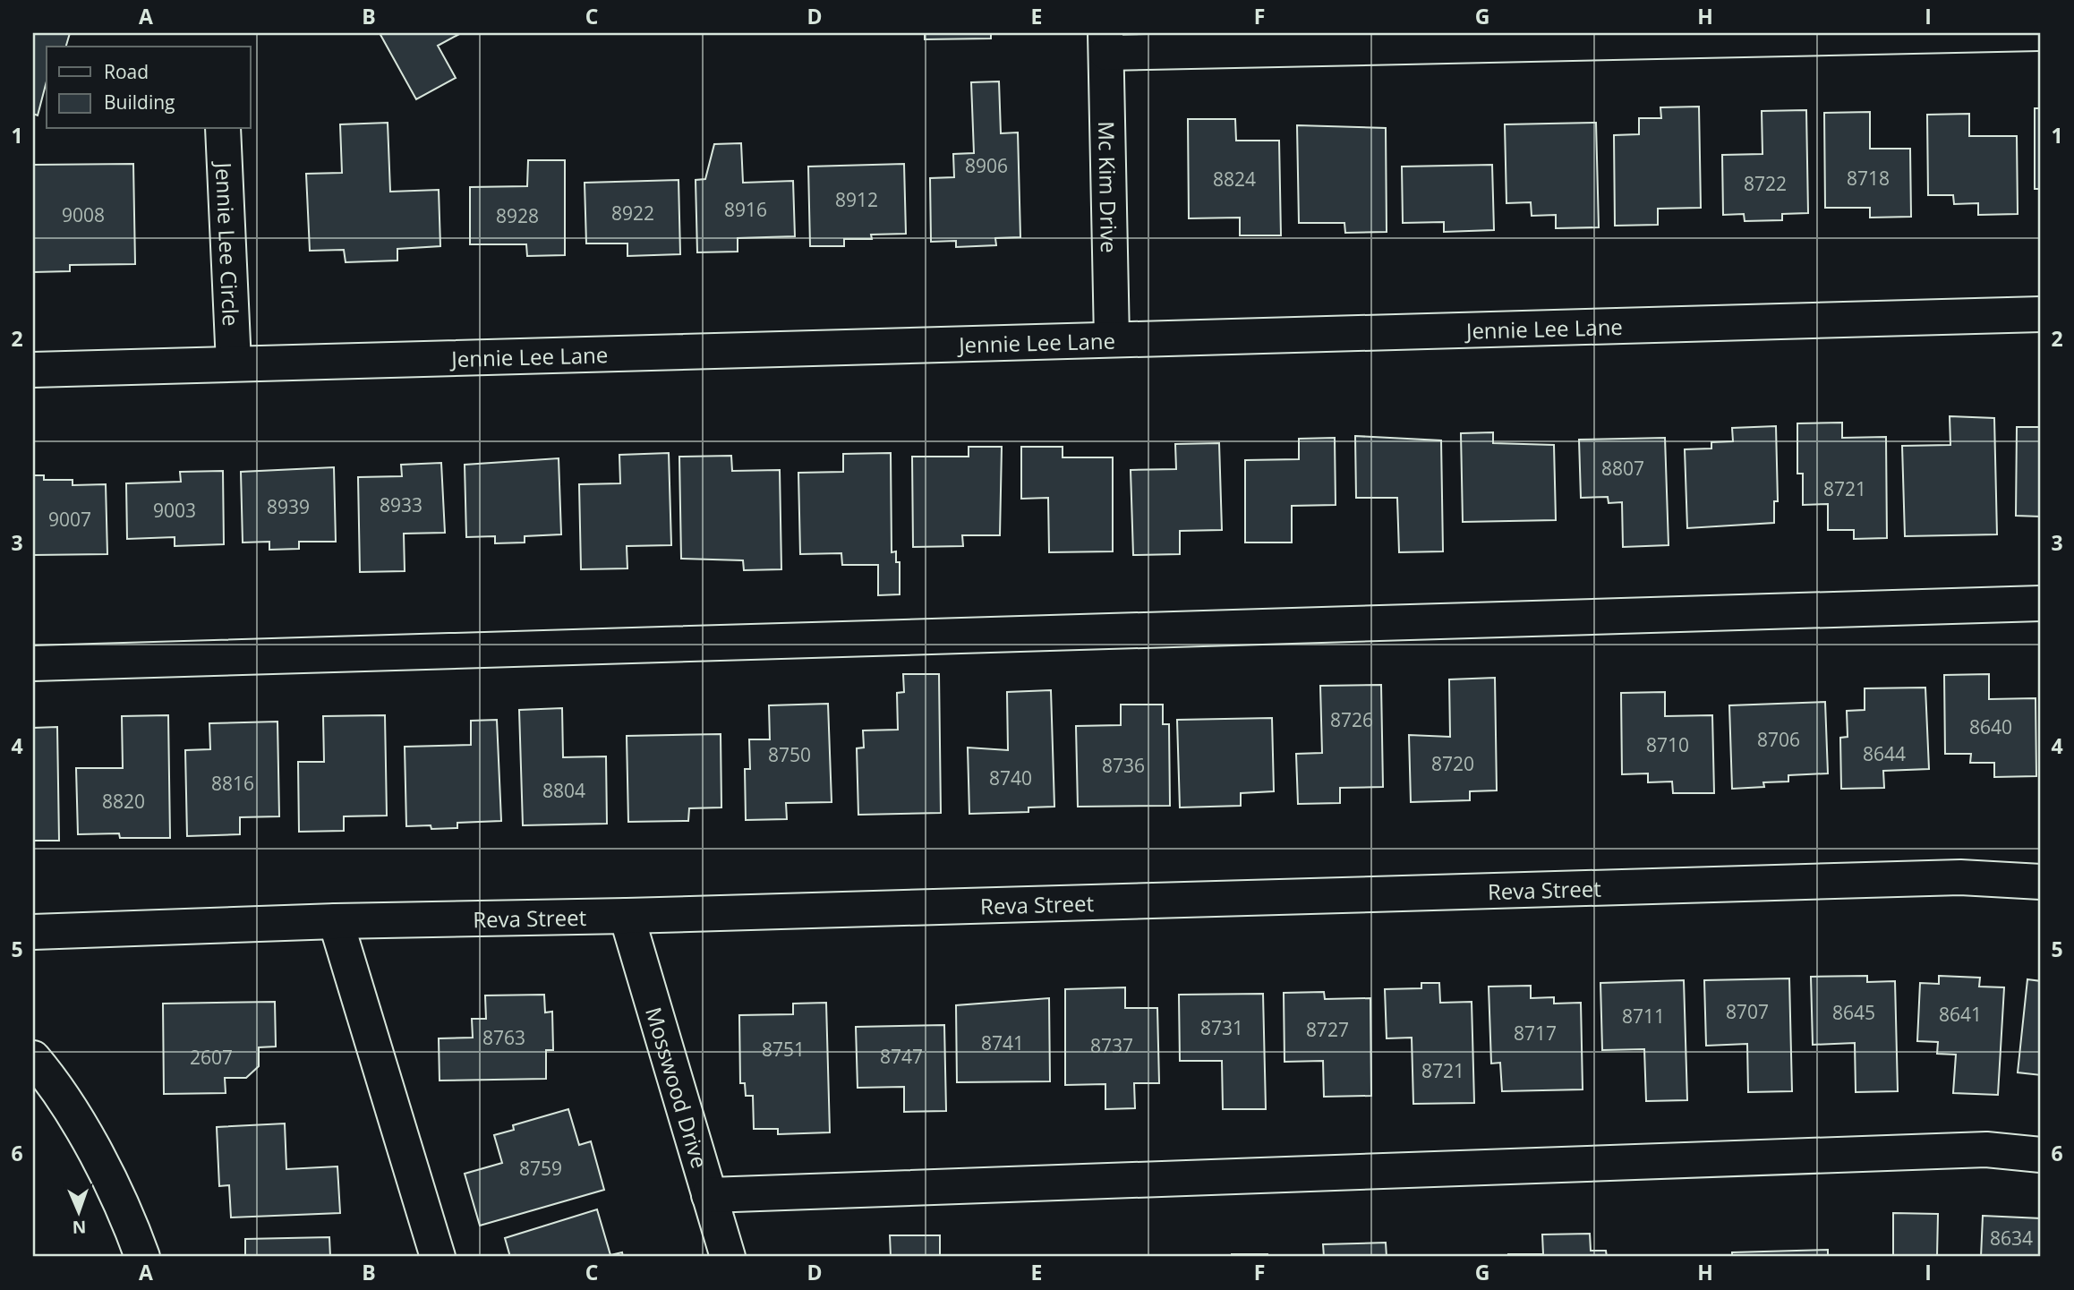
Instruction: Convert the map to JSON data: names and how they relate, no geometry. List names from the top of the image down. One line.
{"streets":{"street":["Mc Kim Drive","Jennie Lee Circle","Jennie Lee Lane","Reva Street","Mosswood Drive"]},"crossings":[["Mc Kim Drive","Jennie Lee Lane"],["Jennie Lee Circle","Jennie Lee Lane"],["Reva Street","Mosswood Drive"]],"house_numbers":["8906","8718","8824","8722","8912","8916","8922","9008","8928","8807","8721","8933","8939","9003","9007","8726","8640","8706","8710","8644","8750","8720","8736","8740","8816","8804","8820","8707","8645","8641","8711","8731","8727","8717","8763","8741","8737","8751","8747","2607","8721","8759","8634"],"legend":["Road","Building"],"north":"bottom","grid":{"columns":["A","B","C","D","E","F","G","H","I"],"rows":["1","2","3","4","5","6"]}}
